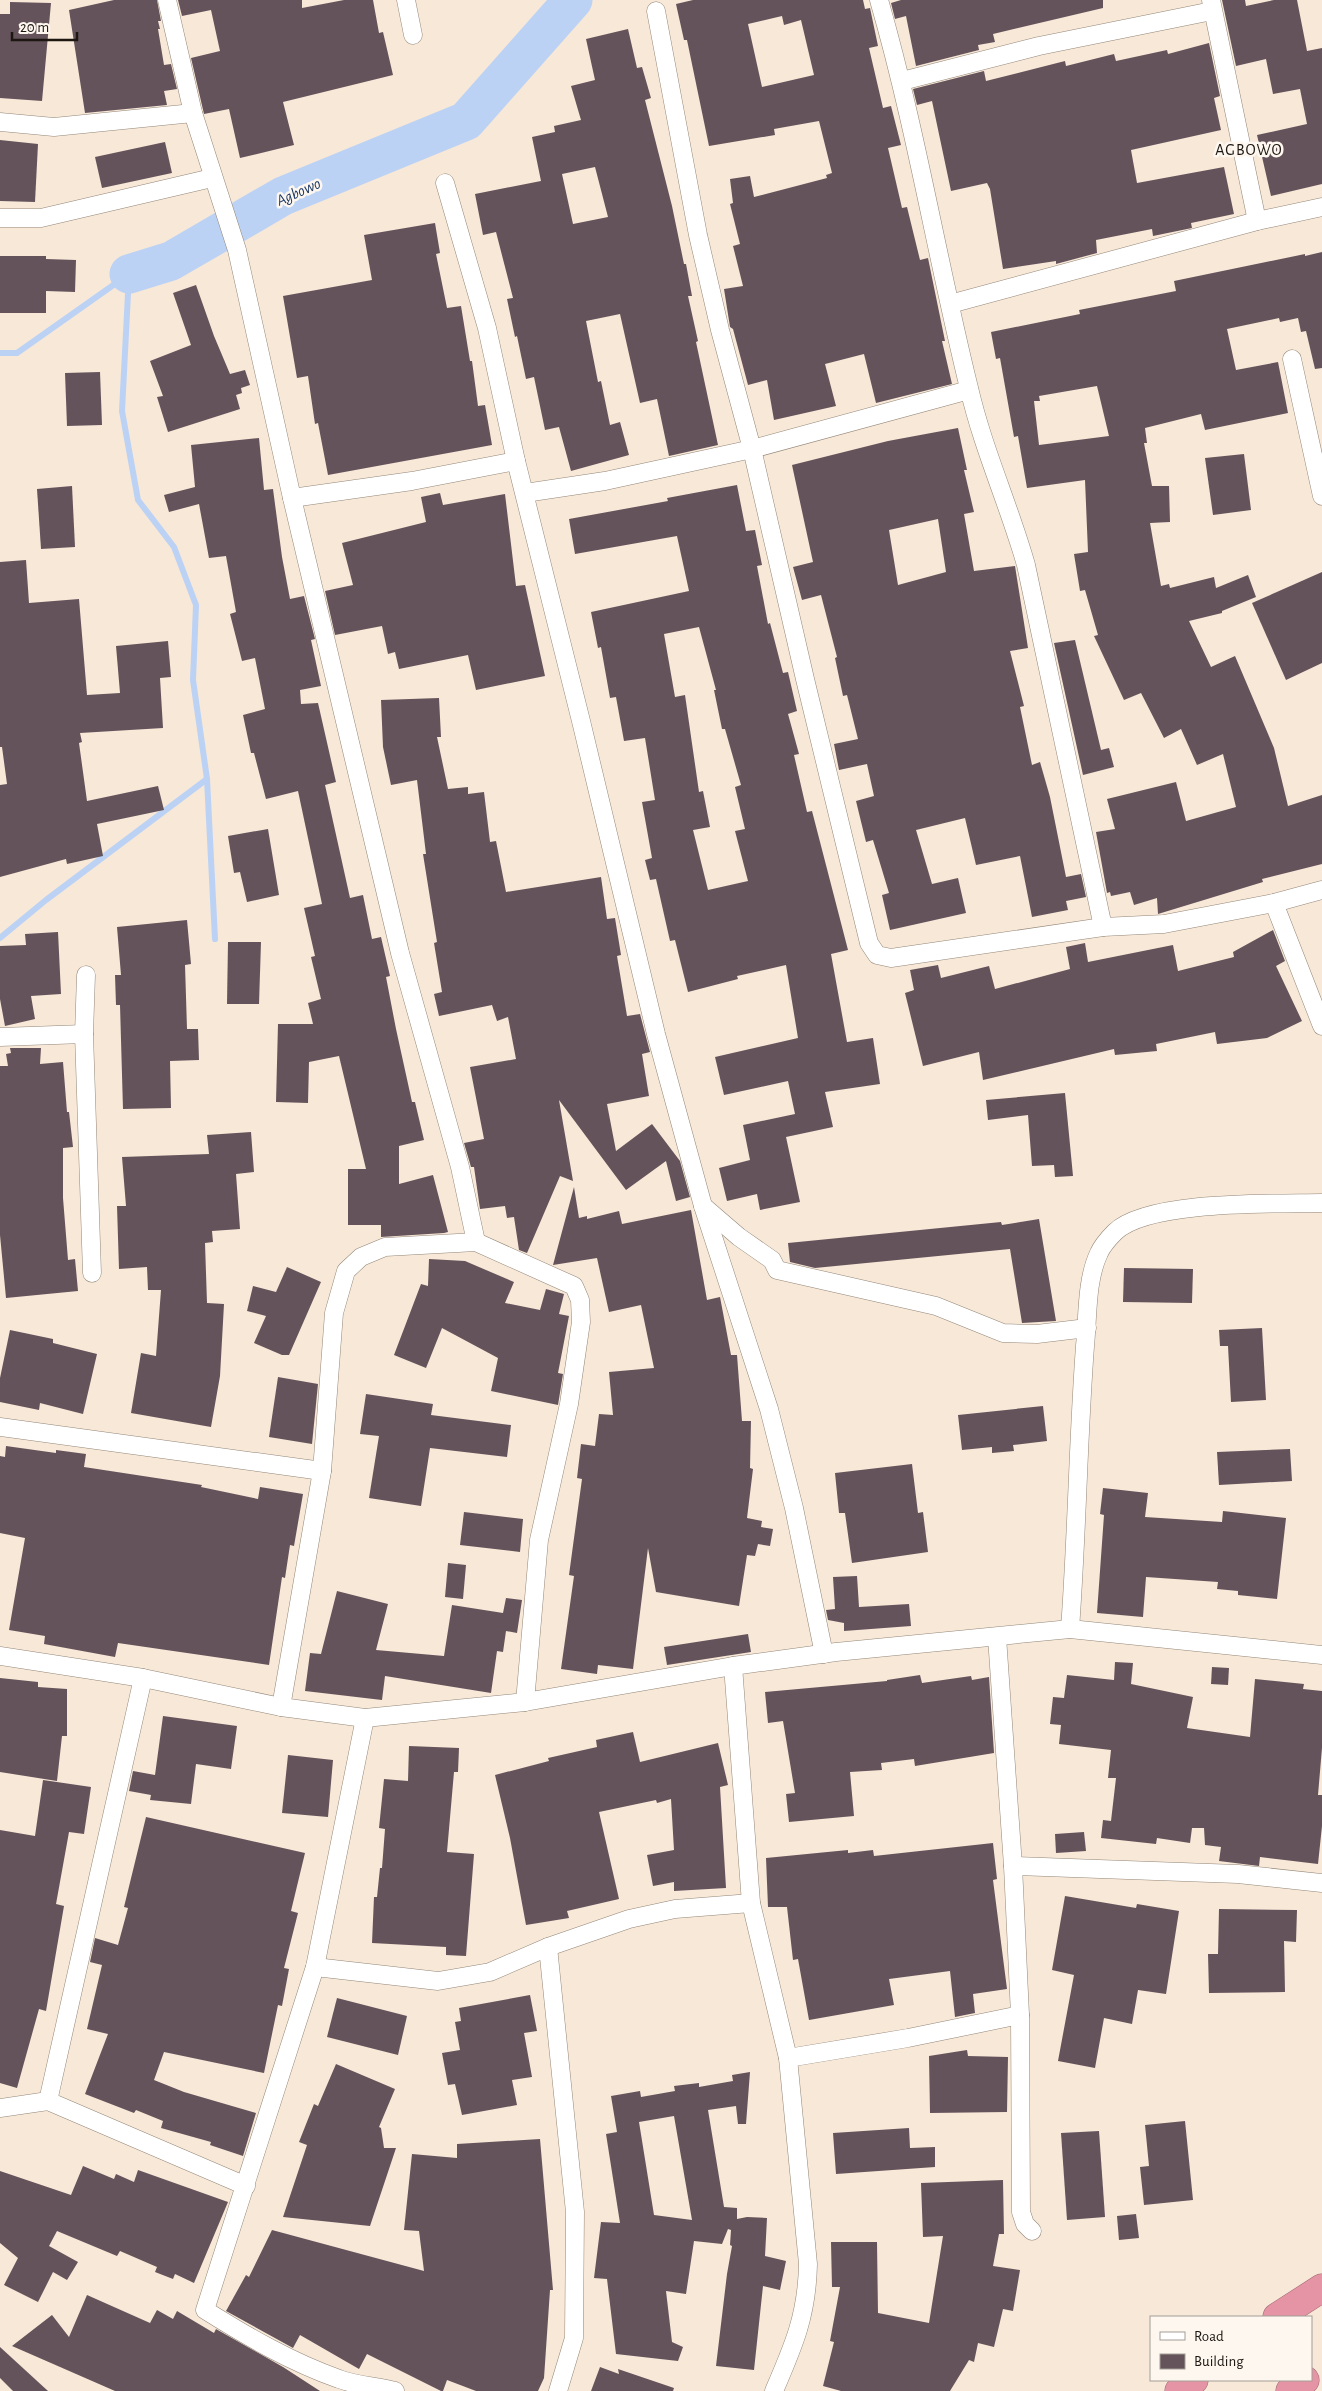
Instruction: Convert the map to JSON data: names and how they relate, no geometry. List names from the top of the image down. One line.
{"districts":["AGBOWO"],"water":["Agbowo"],"legend":["Road","Building"],"scale_bar":"20 m"}
